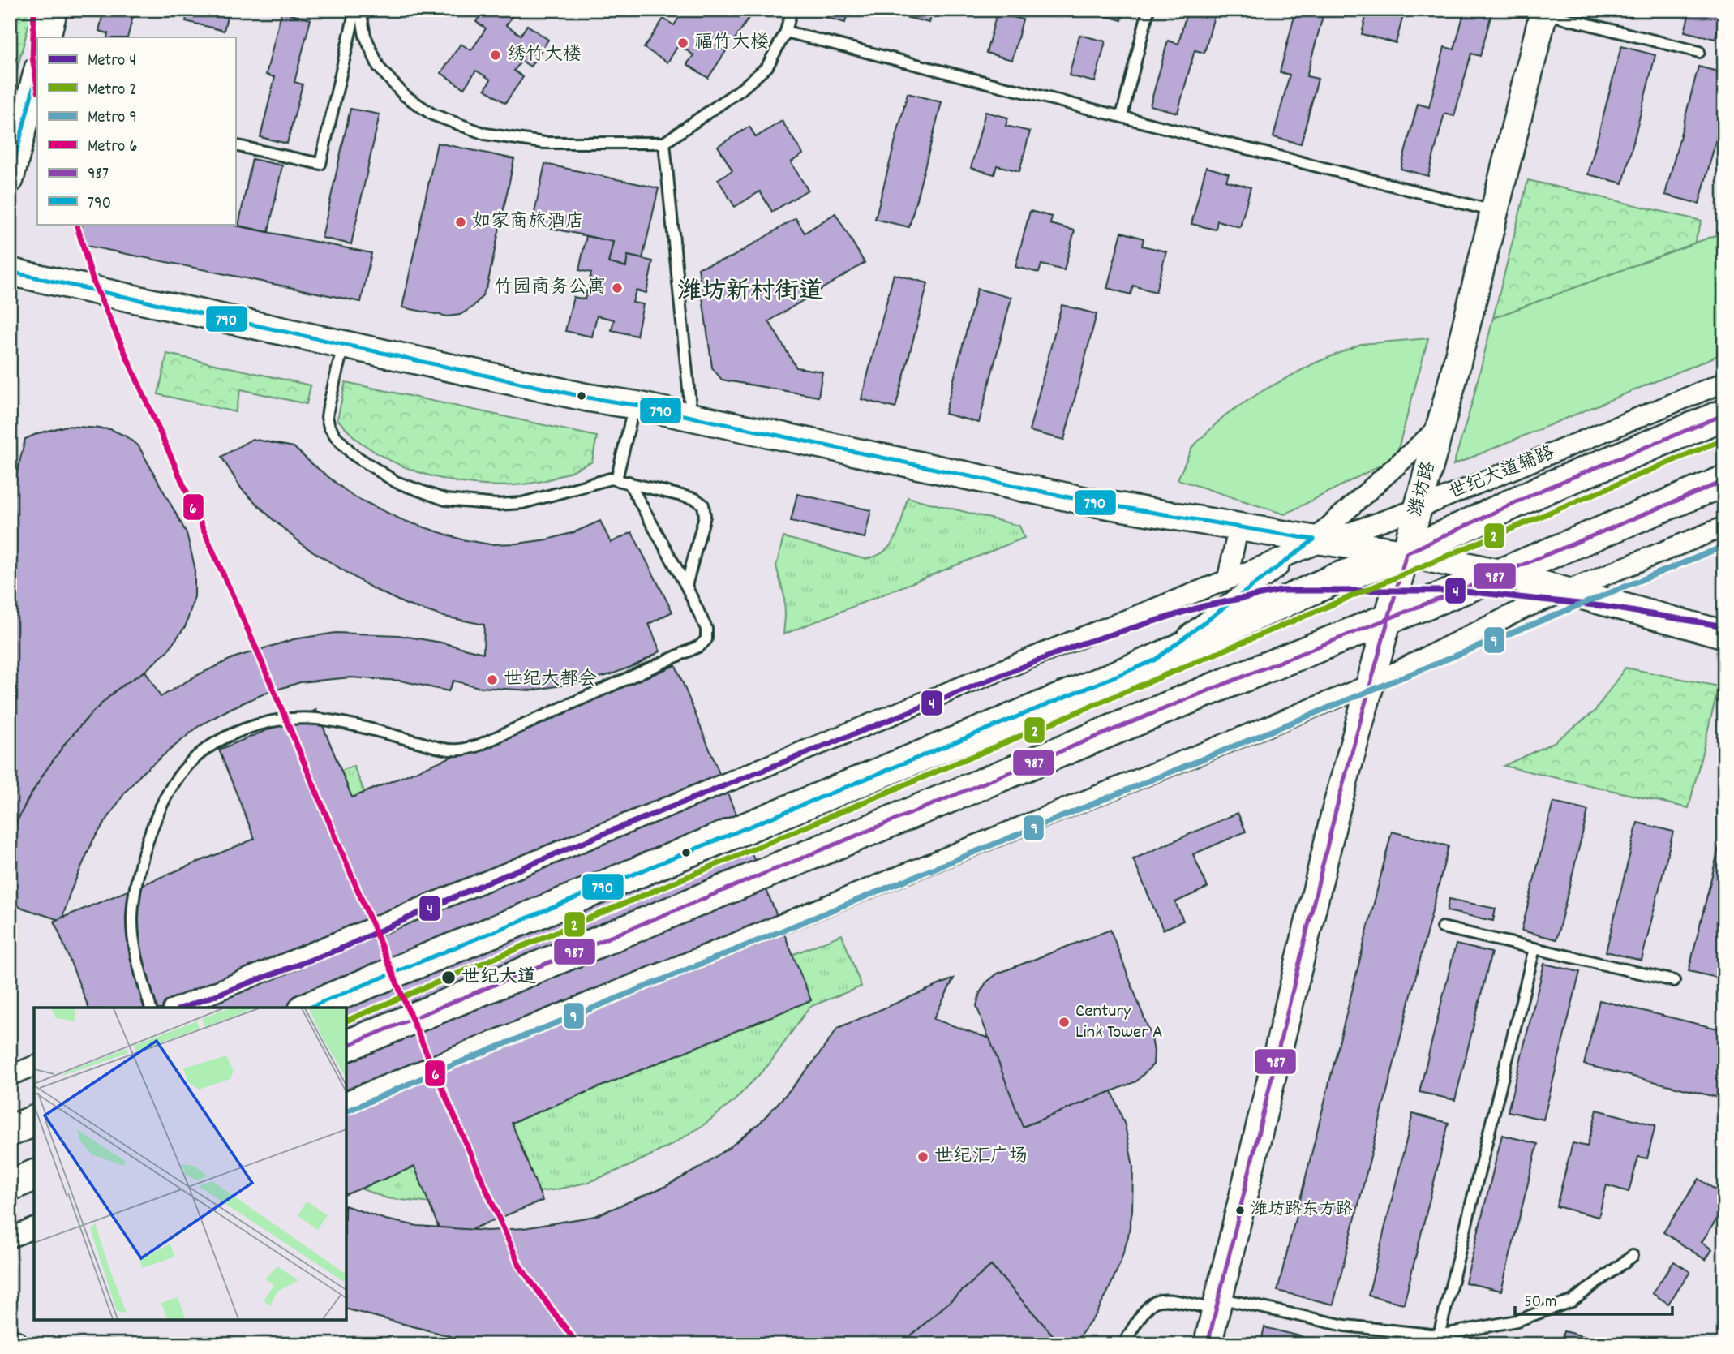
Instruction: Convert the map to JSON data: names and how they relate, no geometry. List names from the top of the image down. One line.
{"streets":{"street":["世纪大道辅路","潍坊路"]},"crossings":[["世纪大道辅路","潍坊路"]],"districts":["潍坊新村街道"],"places":["福竹大楼","绣竹大楼","如家商旅酒店","竹园商务公寓","世纪大都会","世纪大道","Century Link Tower A","世纪汇广场","潍坊路东方路"],"lines":["metro line 6","transit line 790","transit line 987","metro line 2","metro line 9","metro line 4"],"legend":["Metro 4","Metro 2","Metro 9","Metro 6","987","790"],"scale_bar":"50 m"}
